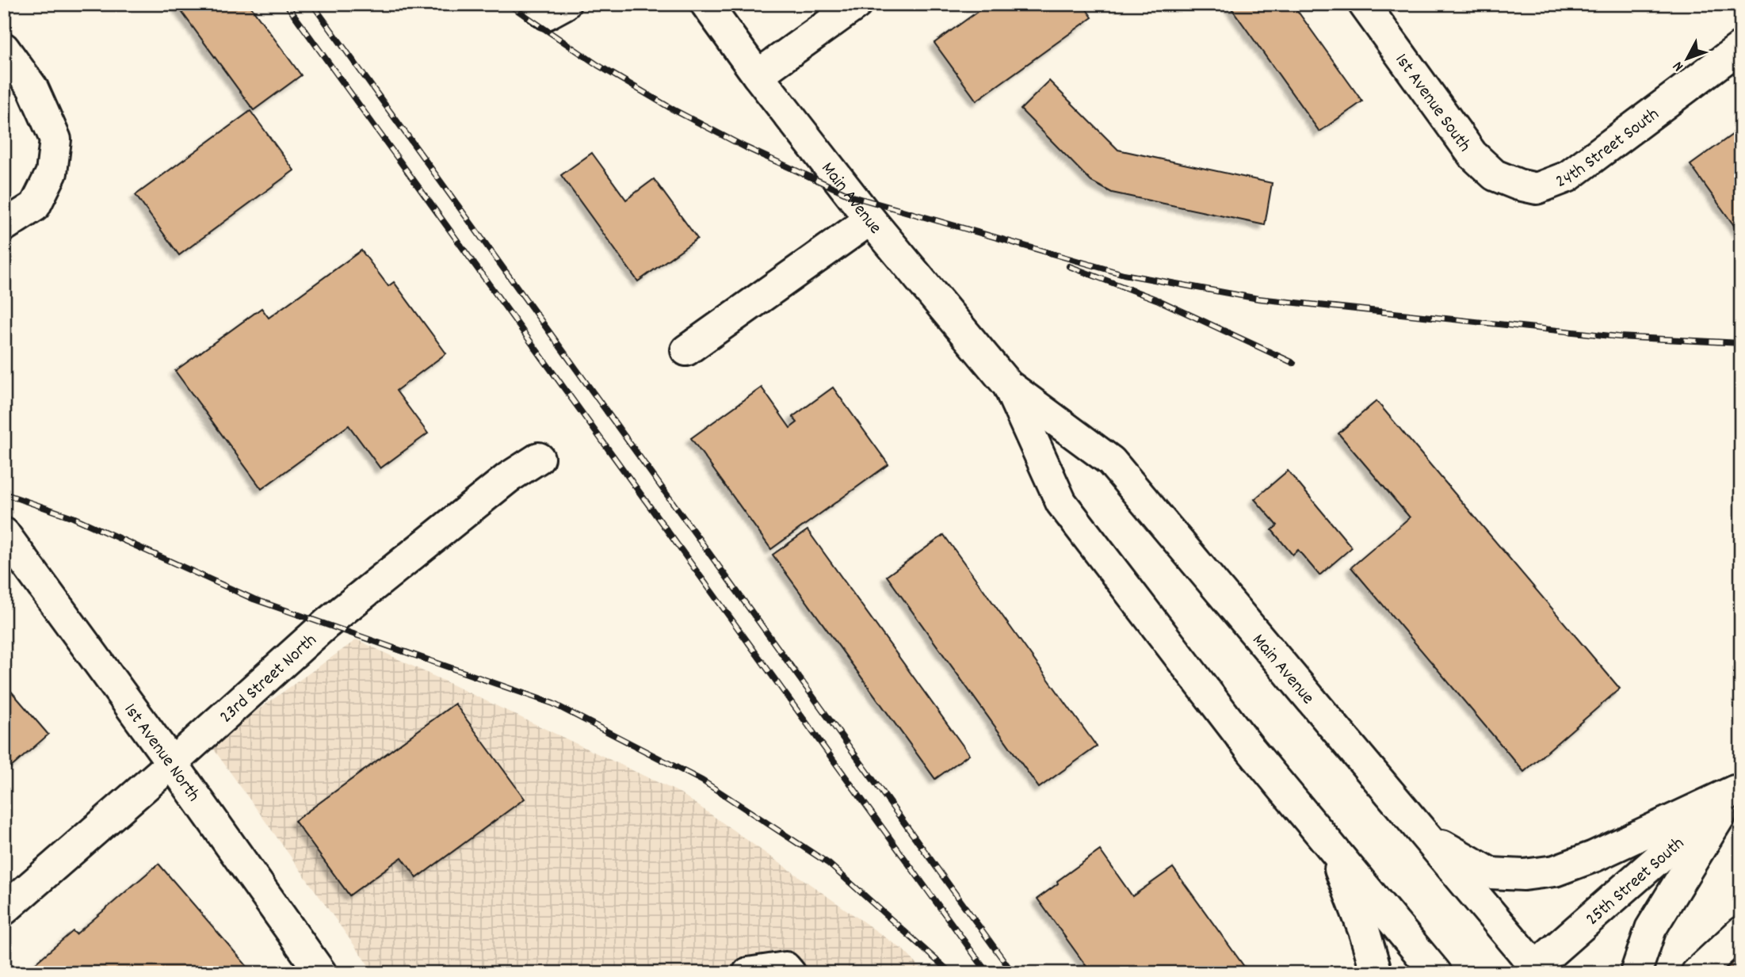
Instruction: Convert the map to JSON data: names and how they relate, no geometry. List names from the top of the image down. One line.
{"streets":{"main road":["1st Avenue South","24th Street South","Main Avenue","23rd Street North","1st Avenue North","25th Street South"]},"crossings":[["1st Avenue South","24th Street South"],["Main Avenue","25th Street South"],["23rd Street North","1st Avenue North"]],"north":"bottom left"}
